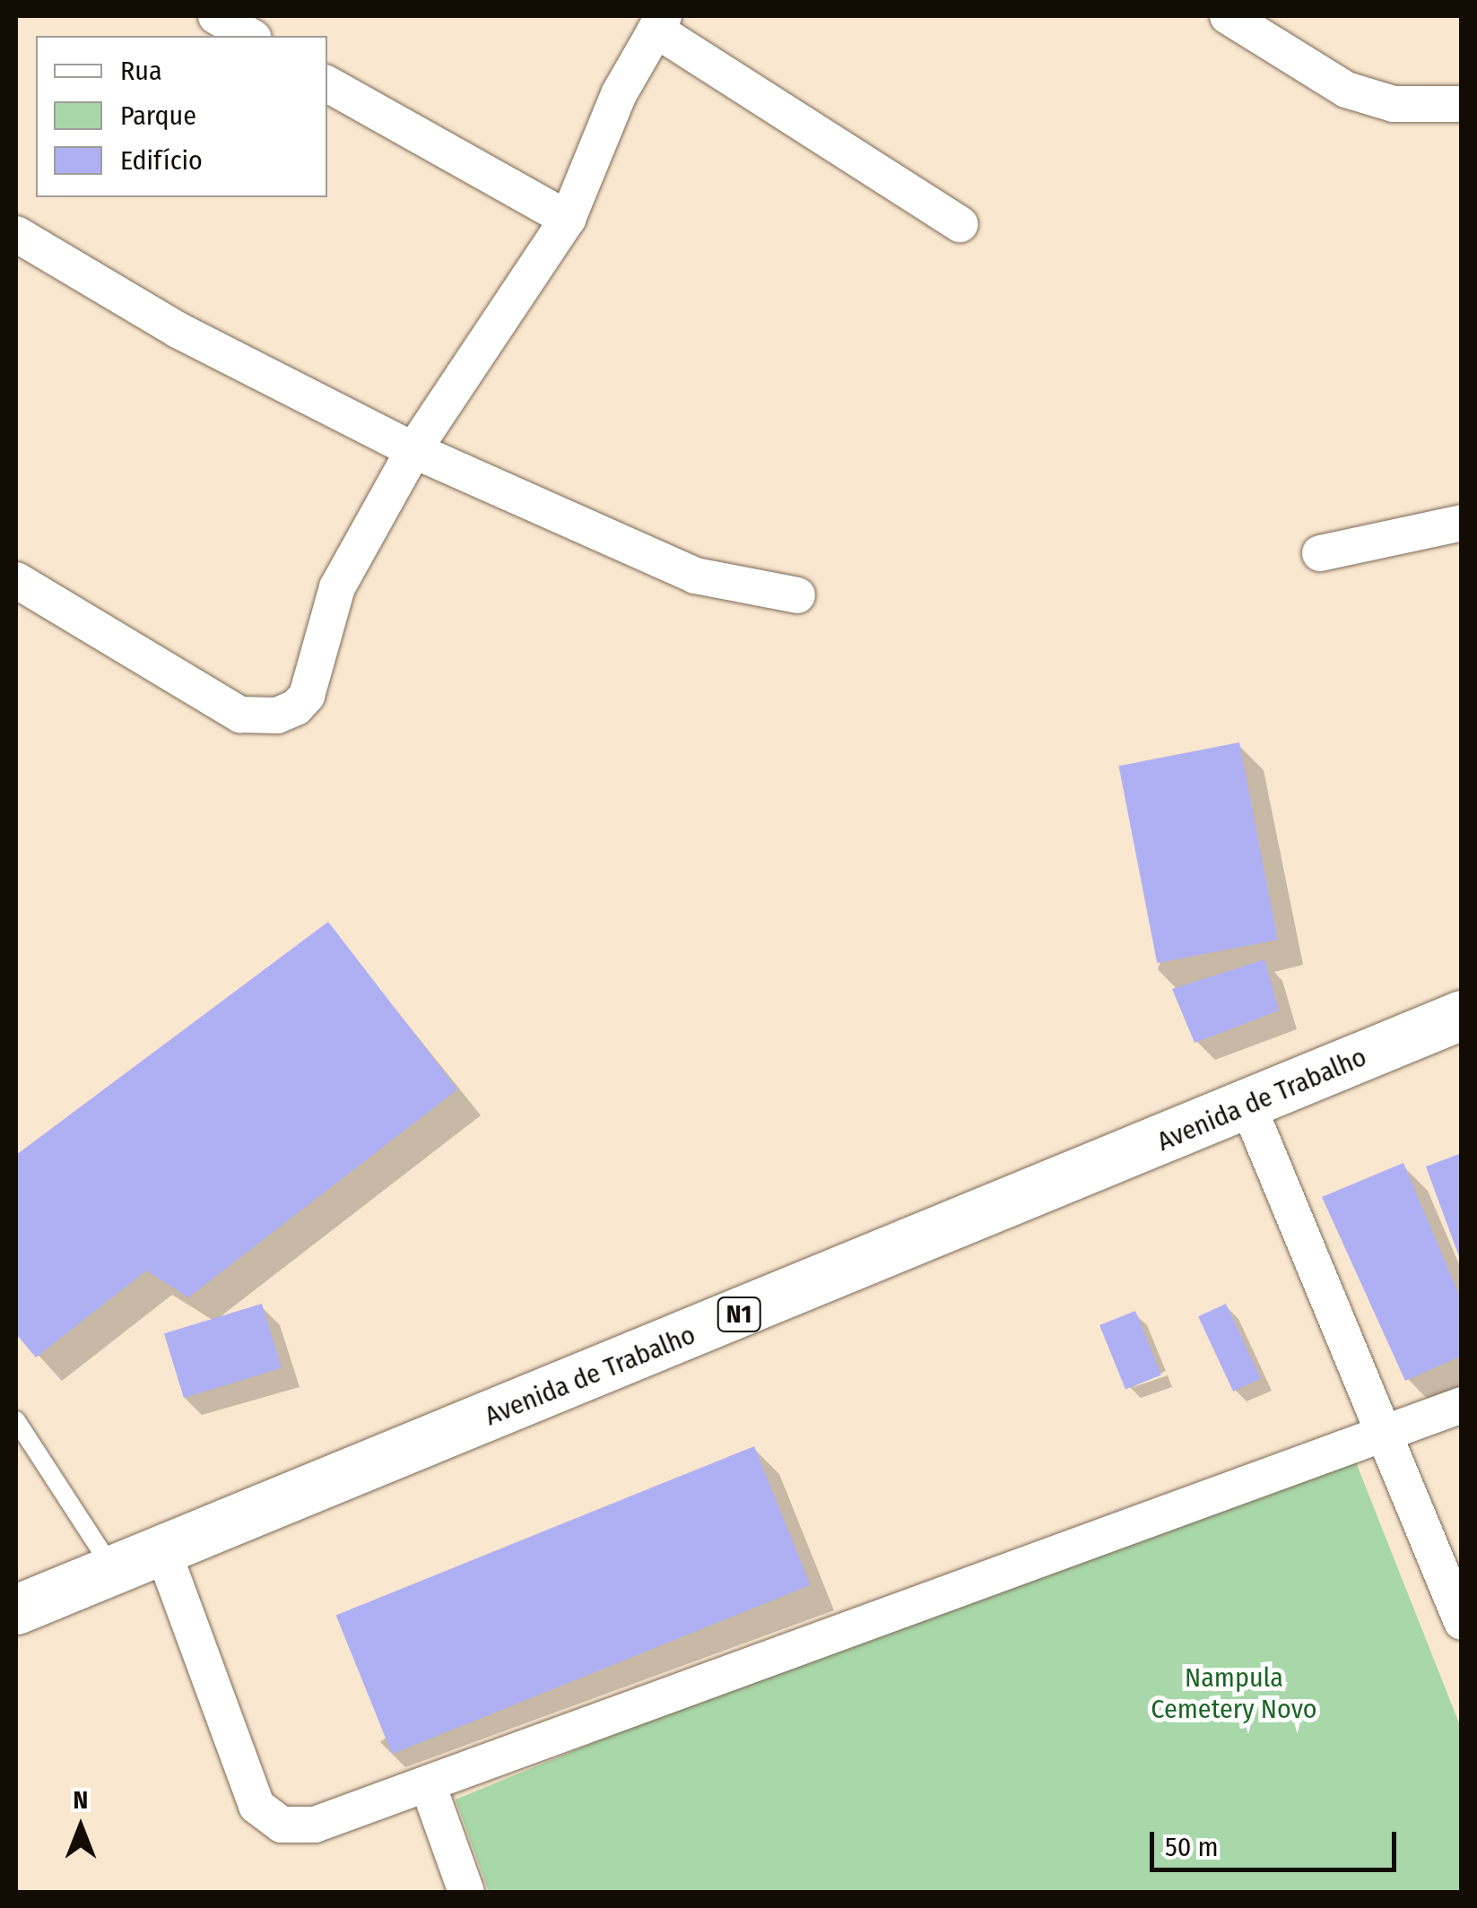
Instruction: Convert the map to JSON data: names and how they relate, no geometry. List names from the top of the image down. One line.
{"streets":{"highway":["Avenida de Trabalho","N1"]},"parks":["Nampula Cemetery Novo"],"legend":["Rua","Parque","Edifício"],"scale_bar":"50 m","north":"top"}
